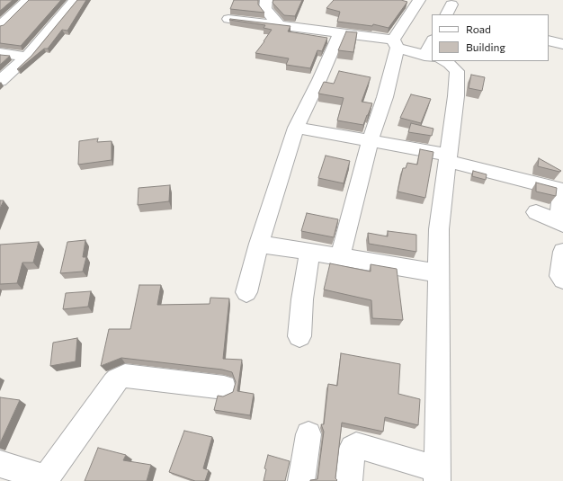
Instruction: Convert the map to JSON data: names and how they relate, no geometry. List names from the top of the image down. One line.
{"legend":["Road","Building"]}
